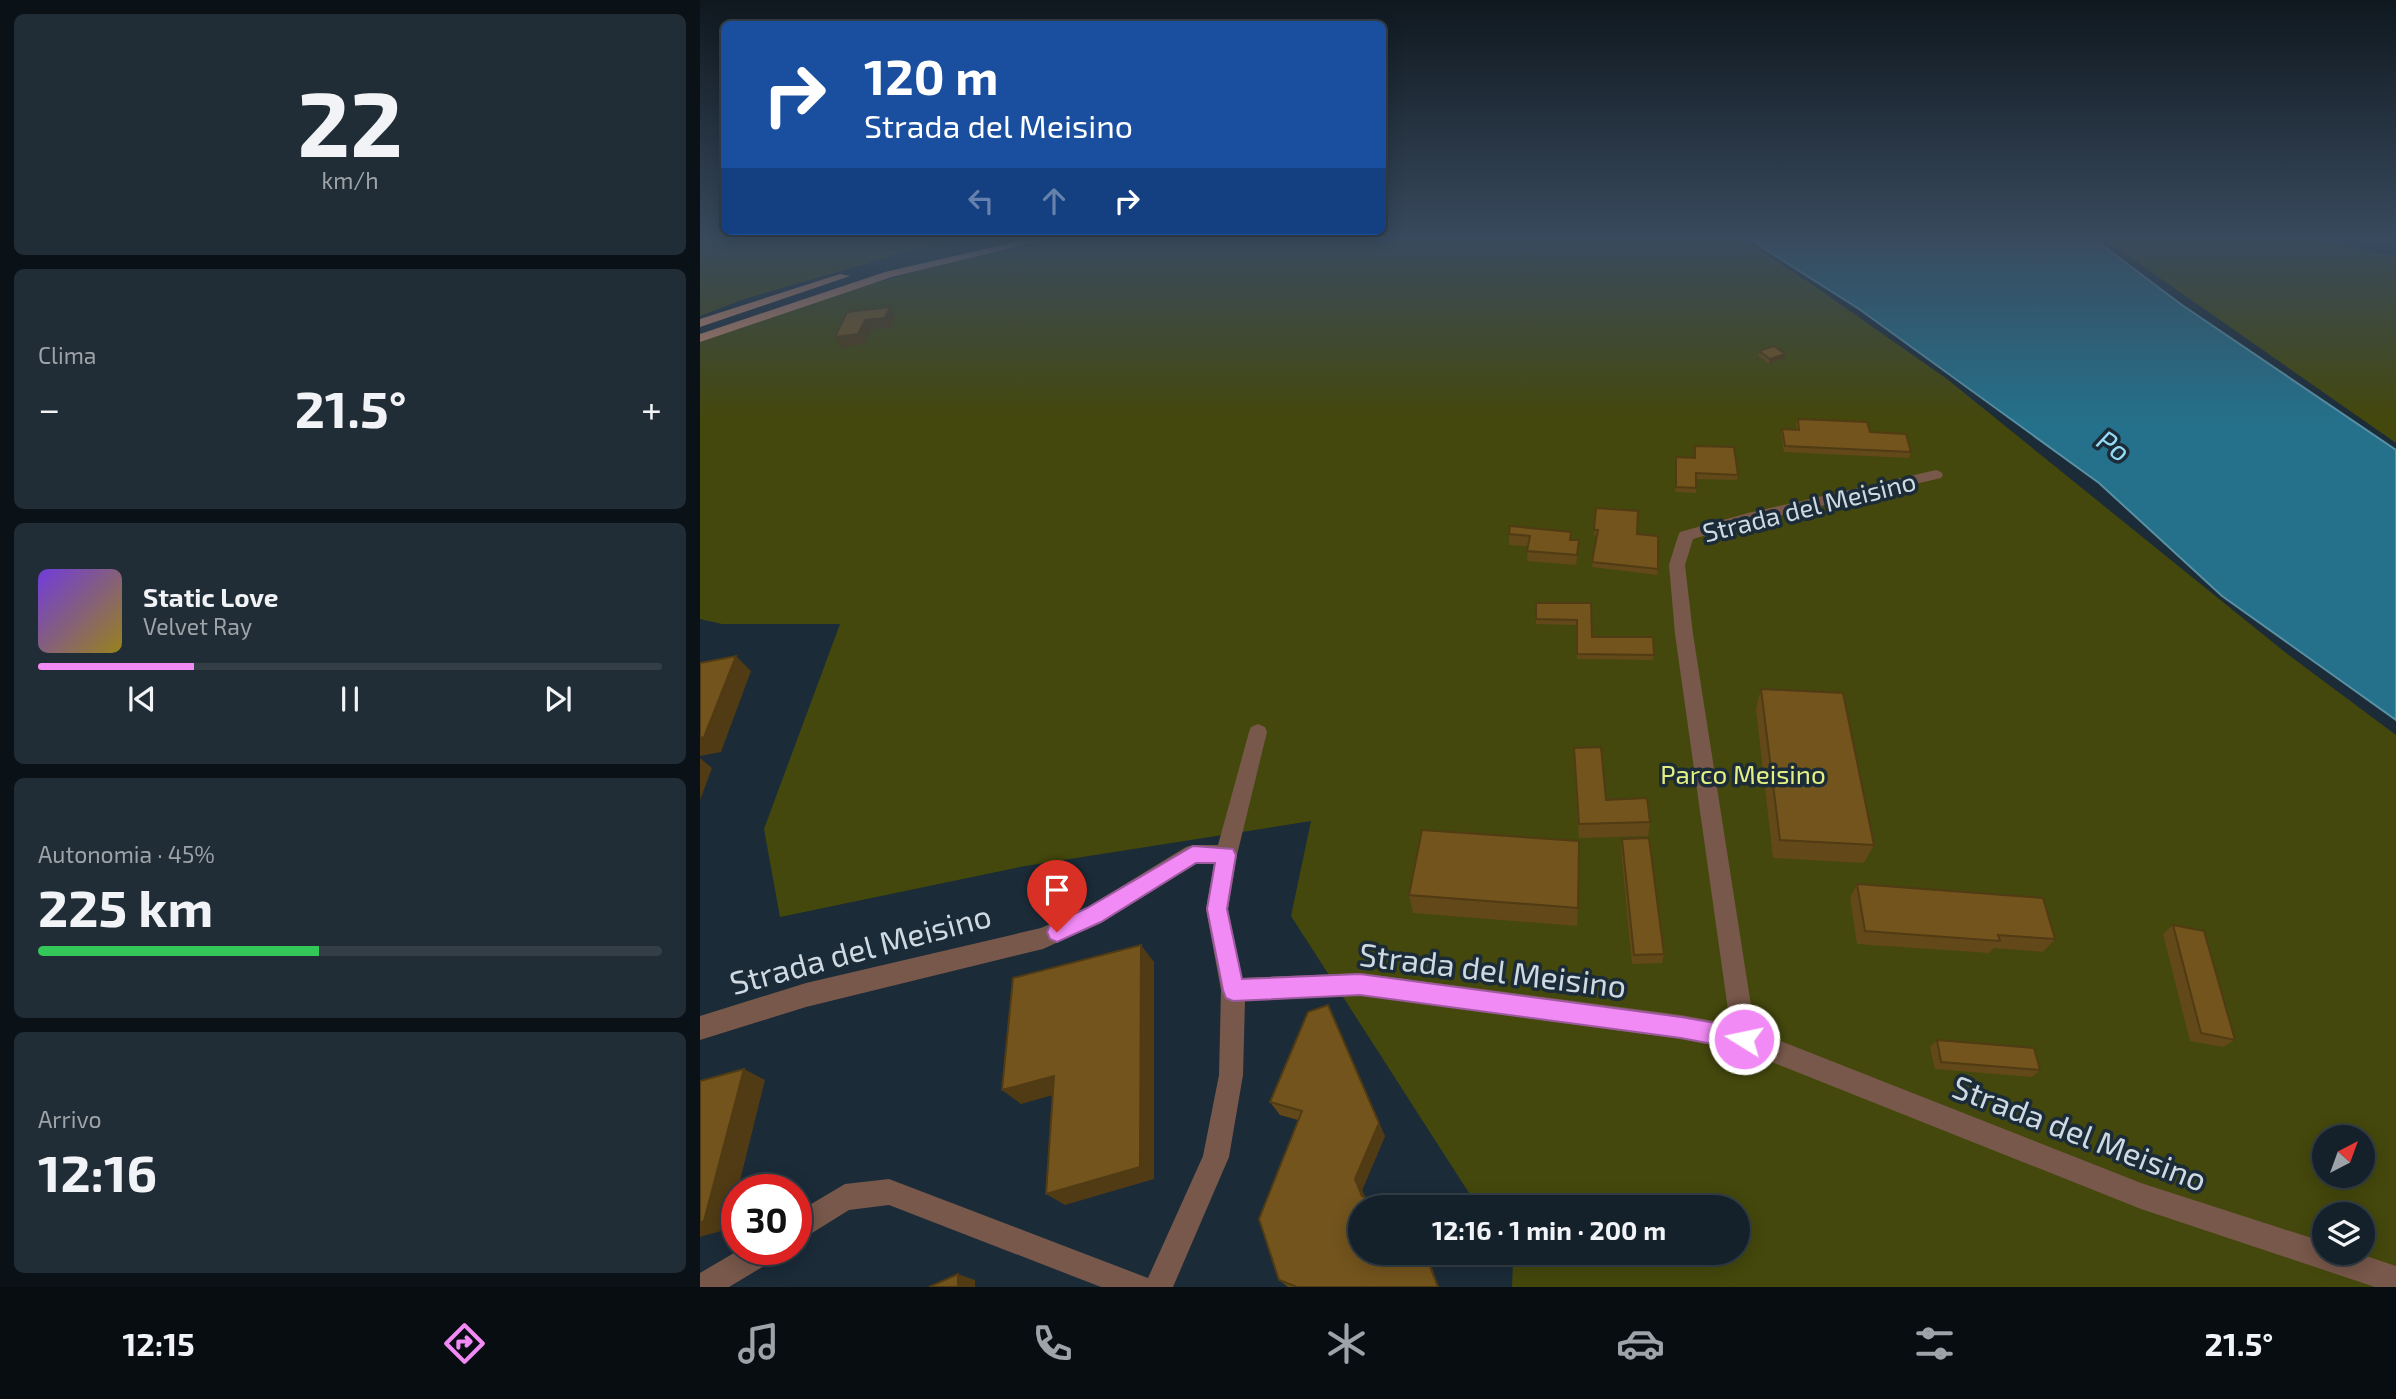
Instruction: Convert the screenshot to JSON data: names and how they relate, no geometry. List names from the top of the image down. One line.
{"streets":{"street":["Strada del Meisino"]},"water":["Po"],"parks":["Parco Meisino"],"north":"top right","page":{"tile":[["22","km/h"],"Clima",["Autonomia · 45%","225 km"],["Arrivo","12:16"]],"turn":["120 m","Strada del Meisino"],"heat":["−","21.5°","+"],"song":["Static Love","Velvet Ray"],"limit":"30","trip":"12:16 · 1 min · 200 m","tabs":["12:15","21.5°"]}}
